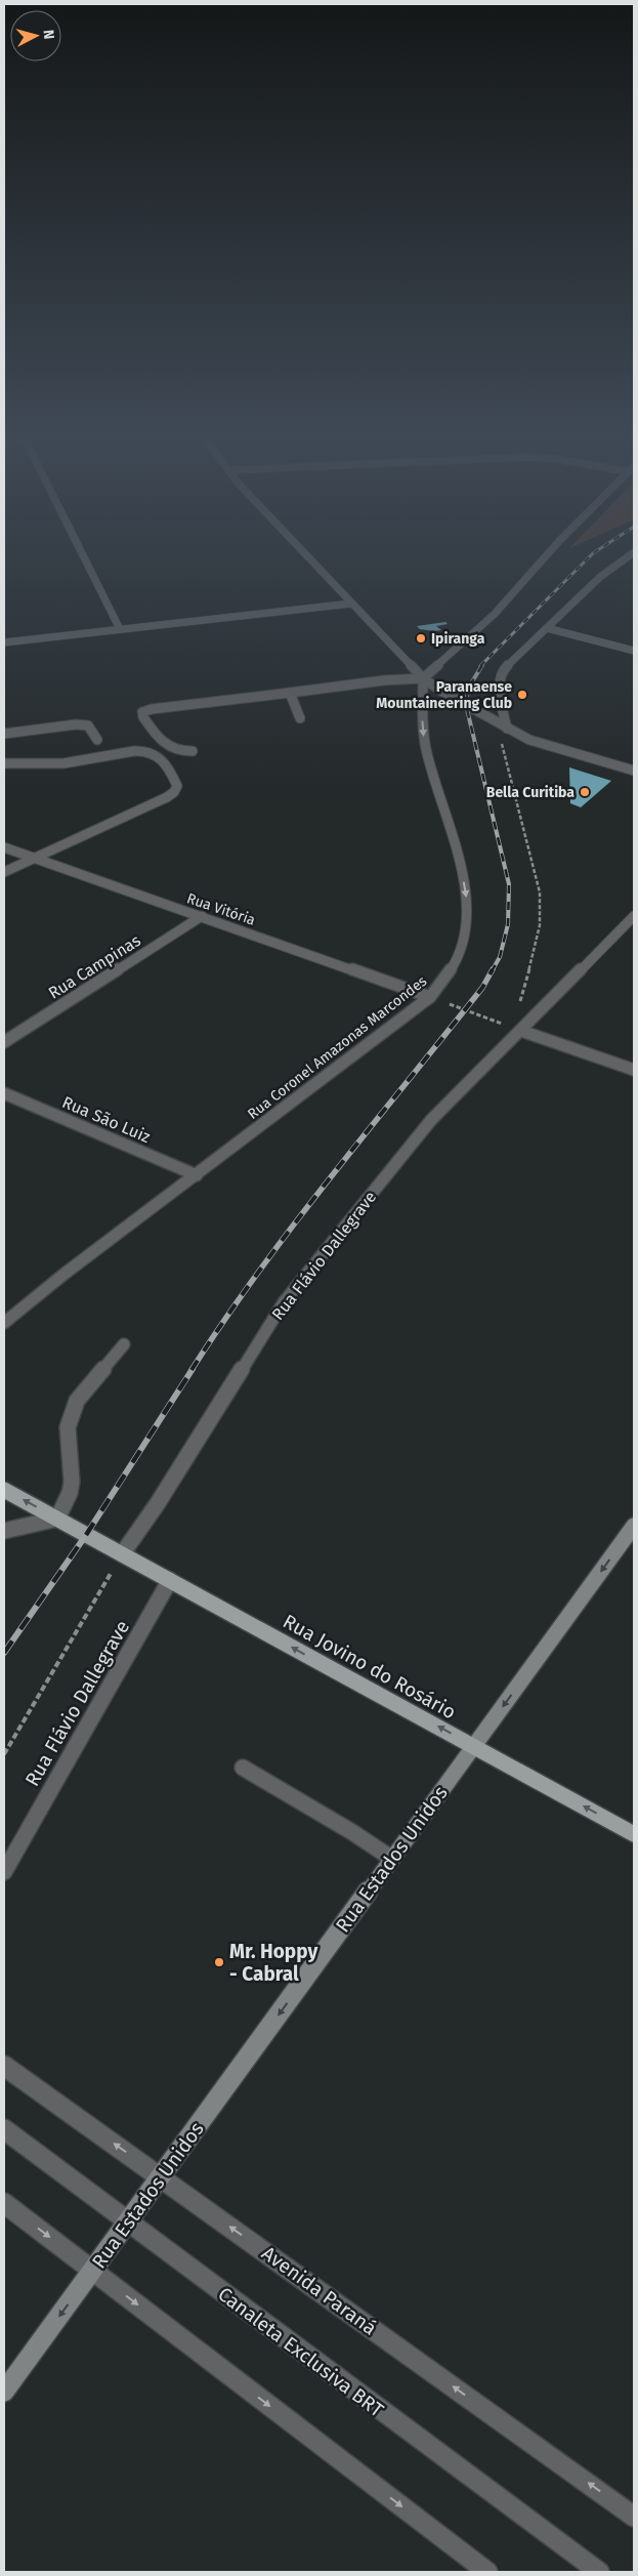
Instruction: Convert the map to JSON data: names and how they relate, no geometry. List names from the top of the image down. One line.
{"streets":{"main road":["Rua Jovino do Rosário","Rua Estados Unidos"],"street":["Rua Vitória","Rua Campinas","Rua Coronel Amazonas Marcondes","Rua São Luiz","Rua Flávio Dallegrave","Avenida Paraná","Canaleta Exclusiva BRT"]},"crossings":[["Rua Vitória","Rua Campinas"],["Rua Vitória","Rua Coronel Amazonas Marcondes"],["Rua Coronel Amazonas Marcondes","Rua São Luiz"],["Rua Flávio Dallegrave","Rua Jovino do Rosário"],["Rua Jovino do Rosário","Rua Estados Unidos"],["Rua Estados Unidos","Avenida Paraná"],["Rua Estados Unidos","Canaleta Exclusiva BRT"]],"one_way":["Rua Coronel Amazonas Marcondes","Rua Jovino do Rosário","Rua Estados Unidos","Avenida Paraná"],"places":["Ipiranga","Paranaense Mountaineering Club","Bella Curitiba","Mr. Hoppy - Cabral"],"north":"right"}
